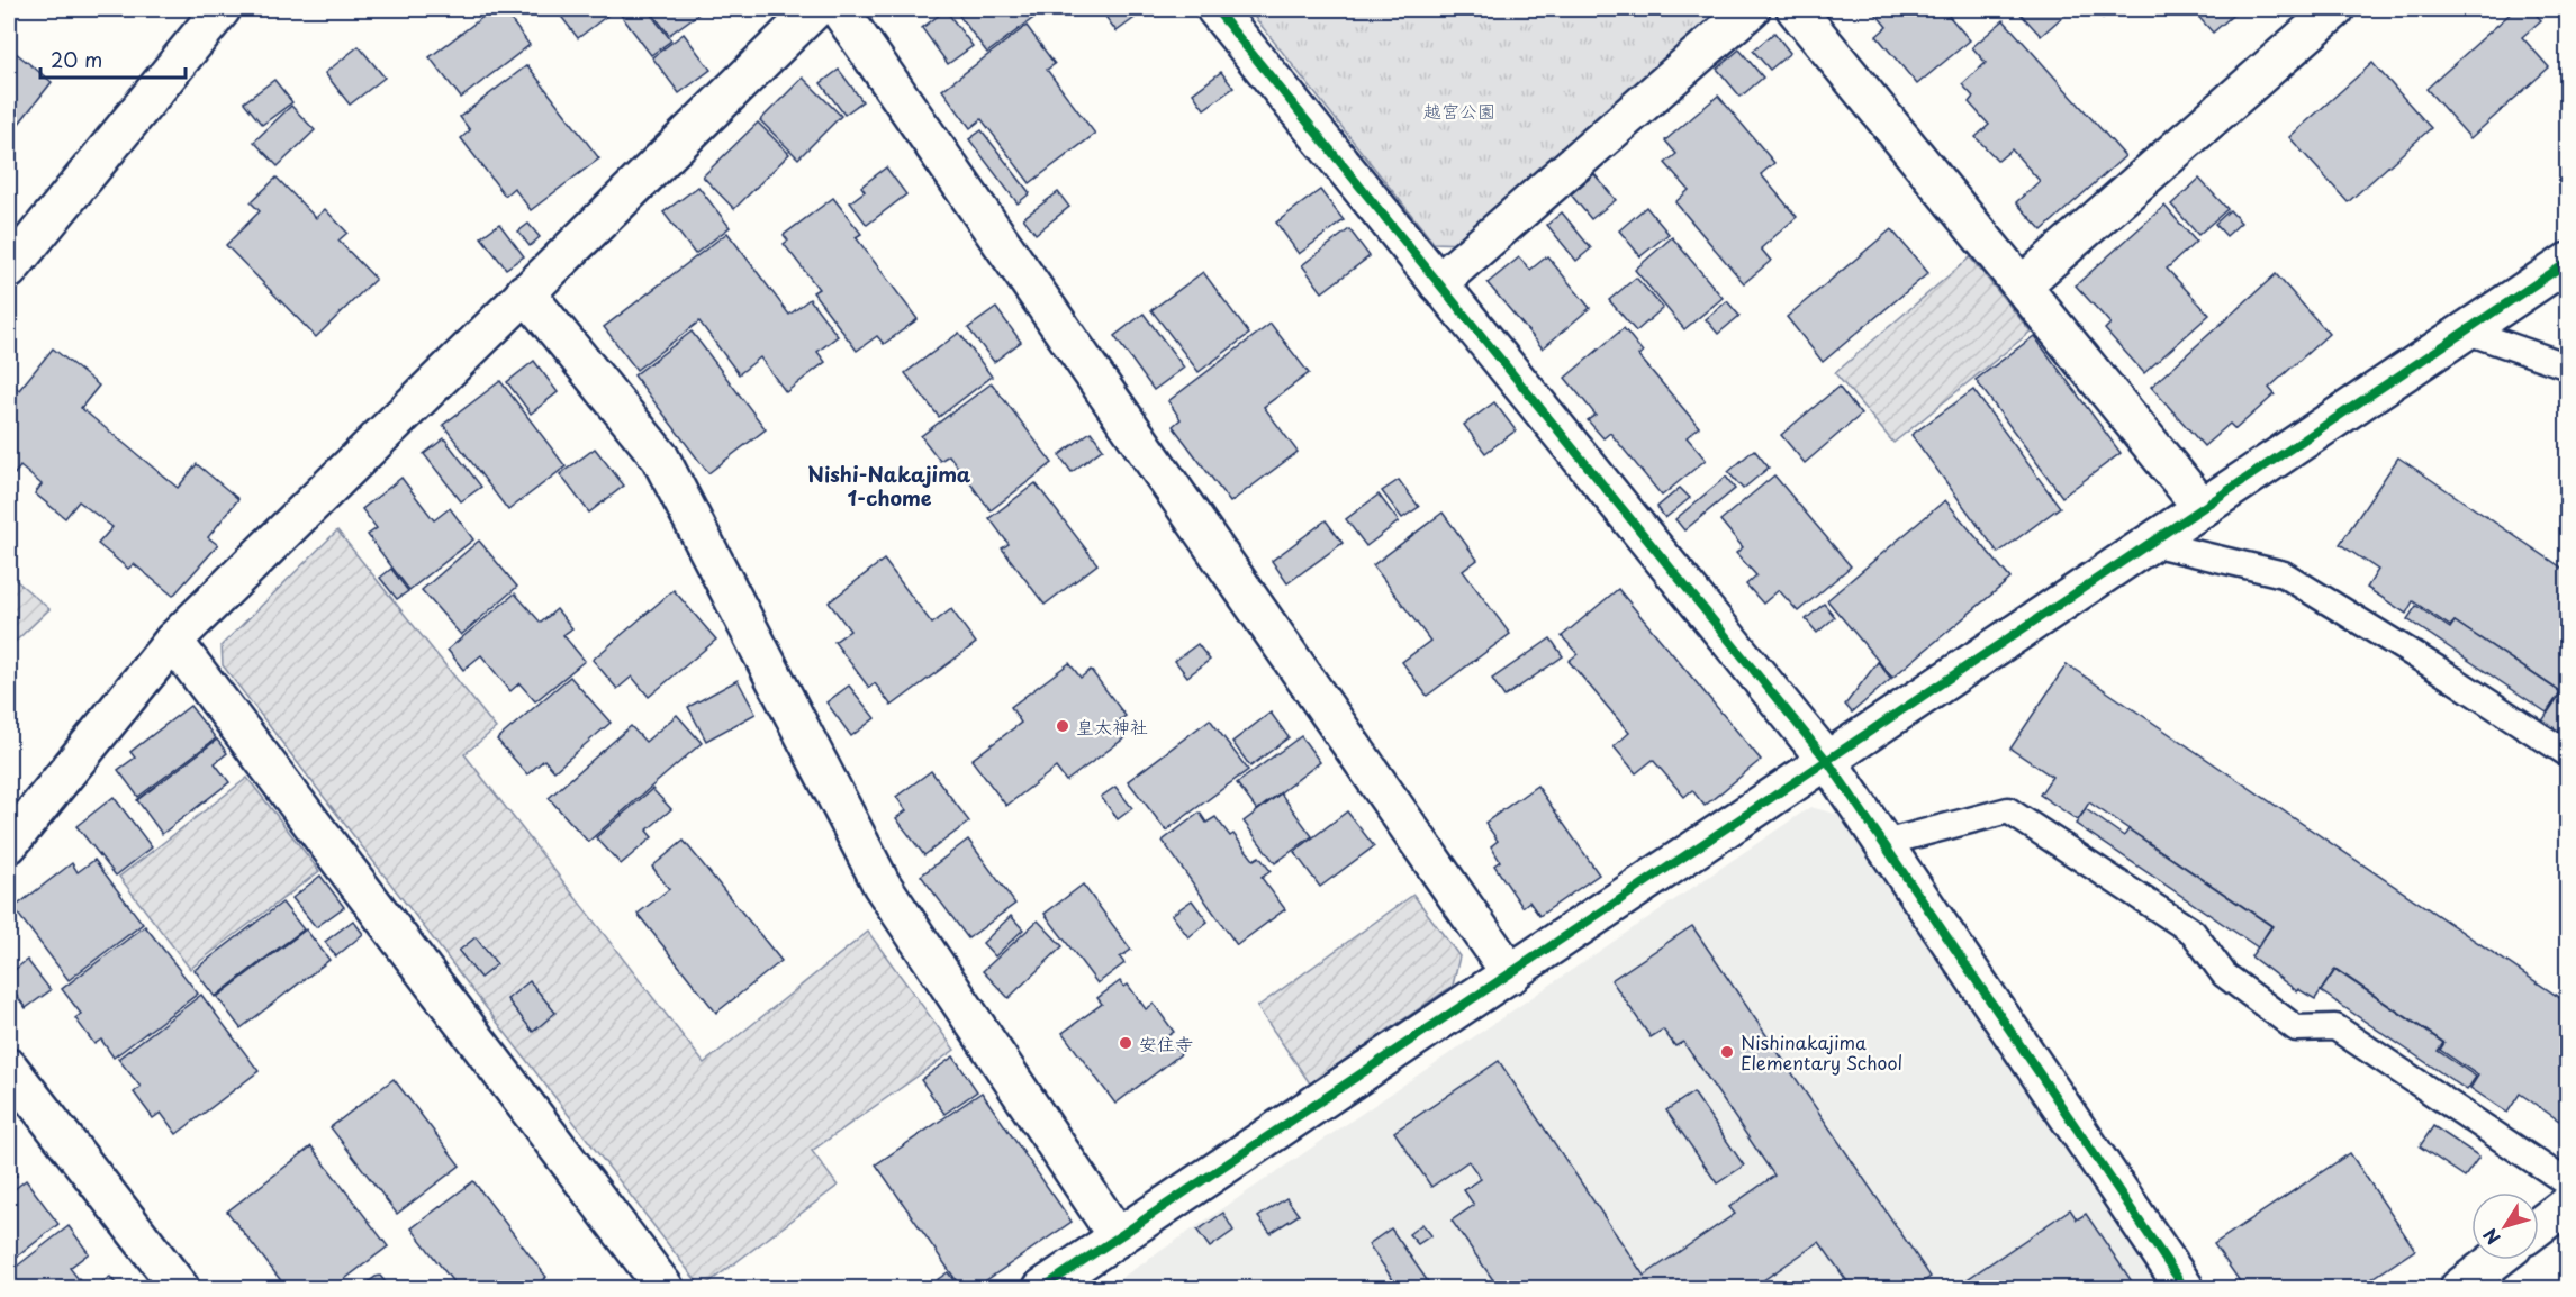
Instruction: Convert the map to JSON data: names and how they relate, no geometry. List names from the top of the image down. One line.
{"districts":["Nishi-Nakajima 1-chome"],"parks":["越宮公園"],"places":["皇太神社","安住寺","Nishinakajima Elementary School"],"scale_bar":"20 m","north":"bottom left"}
